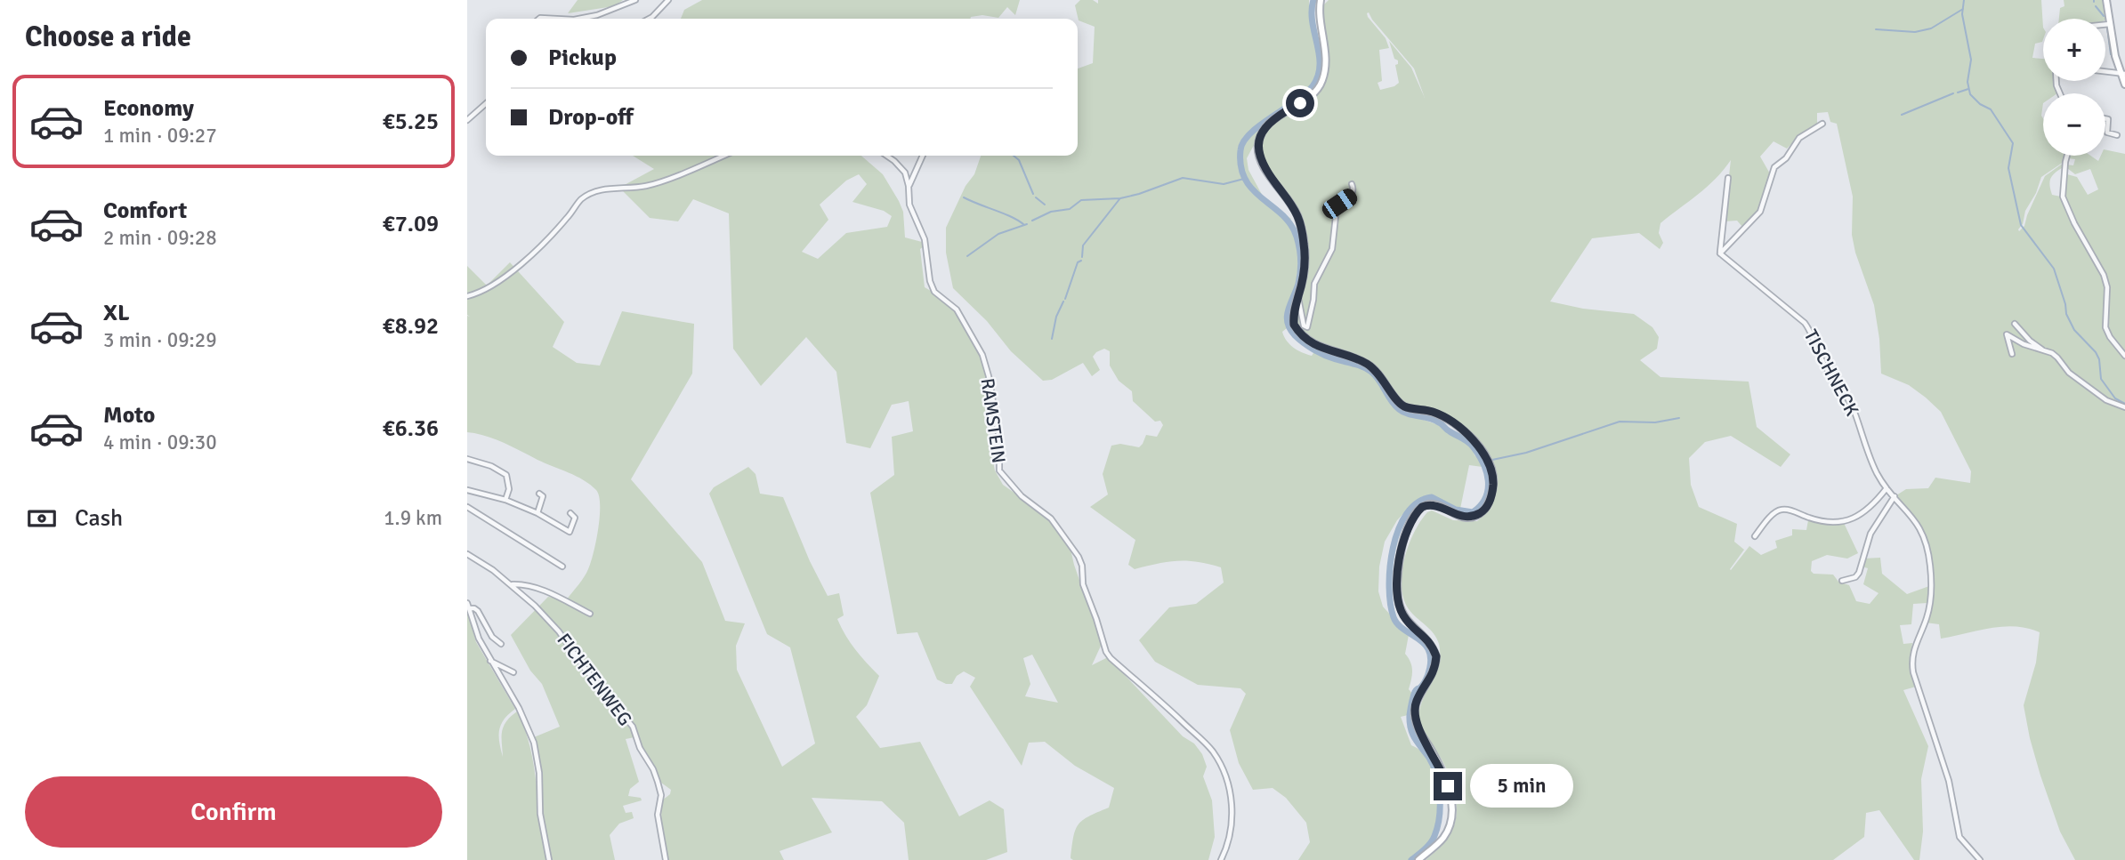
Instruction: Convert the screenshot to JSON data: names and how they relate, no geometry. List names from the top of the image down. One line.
{"streets":{"street":["TISCHNECK","RAMSTEIN","FICHTENWEG"]},"page":{"heading":"Choose a ride","map_buttons":["+","−"],"banner":["Pickup","Drop-off"],"list":[{"name":"Economy","note":"1 min · 09:27","value":"€5.25"},{"name":"Comfort","note":"2 min · 09:28","value":"€7.09"},{"name":"XL","note":"3 min · 09:29","value":"€8.92"},{"name":"Moto","note":"4 min · 09:30","value":"€6.36"}],"pay":["Cash","1.9 km"],"buttons":"Confirm","bubble":"5 min"}}
